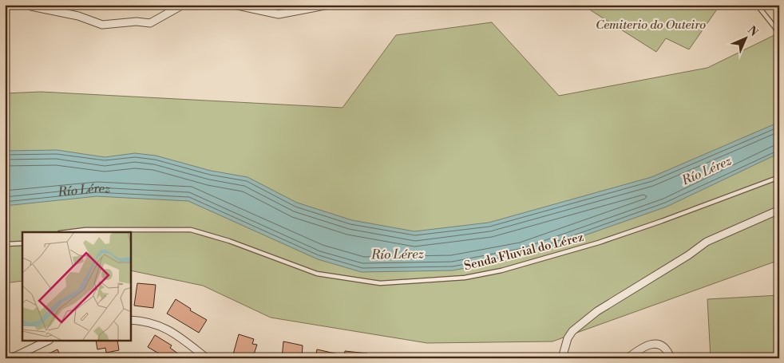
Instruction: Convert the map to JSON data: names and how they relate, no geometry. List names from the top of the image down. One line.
{"streets":{"lane":["Senda Fluvial do Lérez"]},"water":["Río Lérez"],"parks":["Cemiterio do Outeiro"],"north":"top right"}
